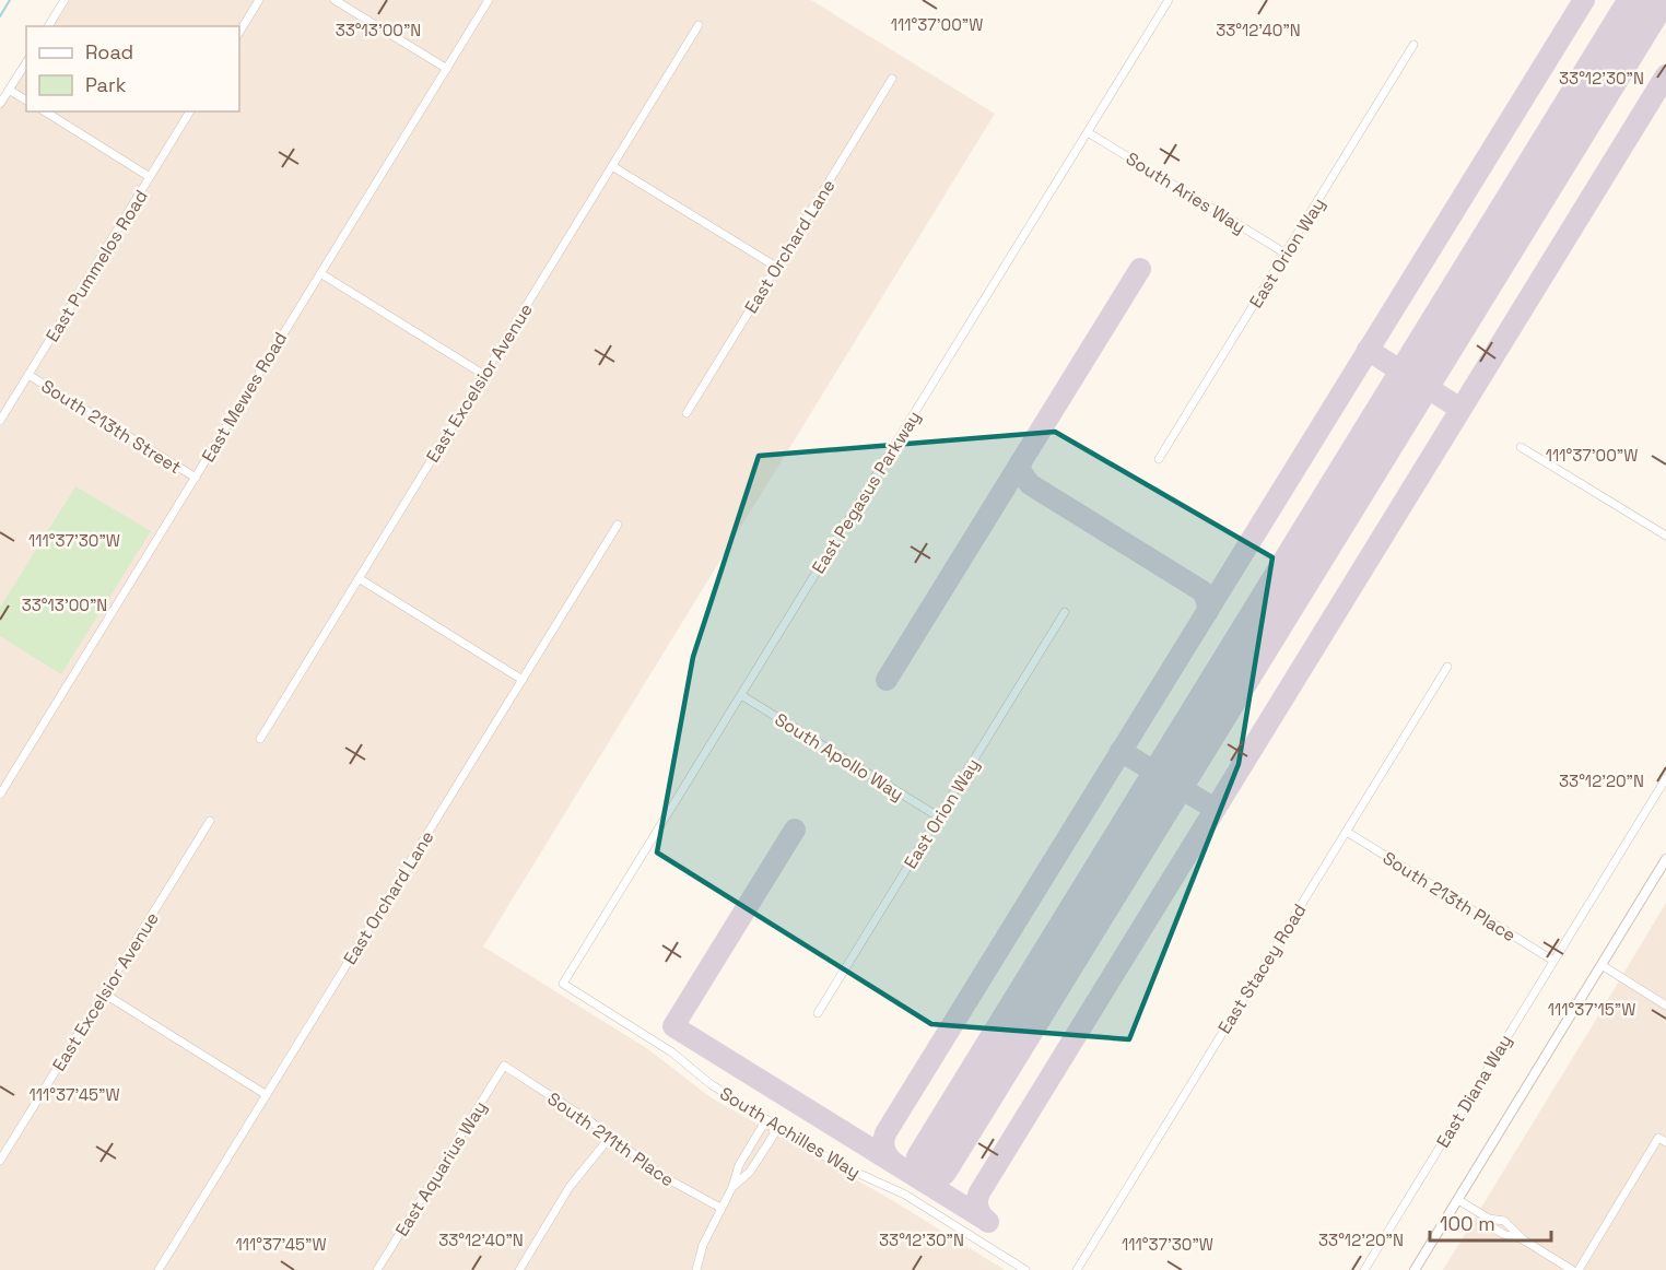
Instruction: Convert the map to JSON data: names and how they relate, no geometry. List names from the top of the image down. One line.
{"streets":{"street":["South Aries Way","East Orchard Lane","East Orion Way","East Pummelos Road","East Excelsior Avenue","East Mewes Road","South 213th Street","East Pegasus Parkway","South Apollo Way","South 213th Place","East Stacey Road","East Diana Way","South Achilles Way","South 211th Place","East Aquarius Way"]},"crossings":[["South Aries Way","East Orion Way"],["South Aries Way","East Pegasus Parkway"],["East Orion Way","South Apollo Way"],["East Pummelos Road","South 213th Street"],["East Mewes Road","South 213th Street"],["East Pegasus Parkway","South Apollo Way"],["East Pegasus Parkway","South Achilles Way"],["South 213th Place","East Stacey Road"],["South 213th Place","East Diana Way"],["South 211th Place","East Aquarius Way"]],"legend":["Road","Park"],"scale_bar":"100 m","coordinates":["111°37'00\"W","33°13'00\"N","33°12'40\"N","33°12'30\"N","111°37'30\"W","33°12'20\"N","111°37'15\"W","111°37'45\"W"]}
